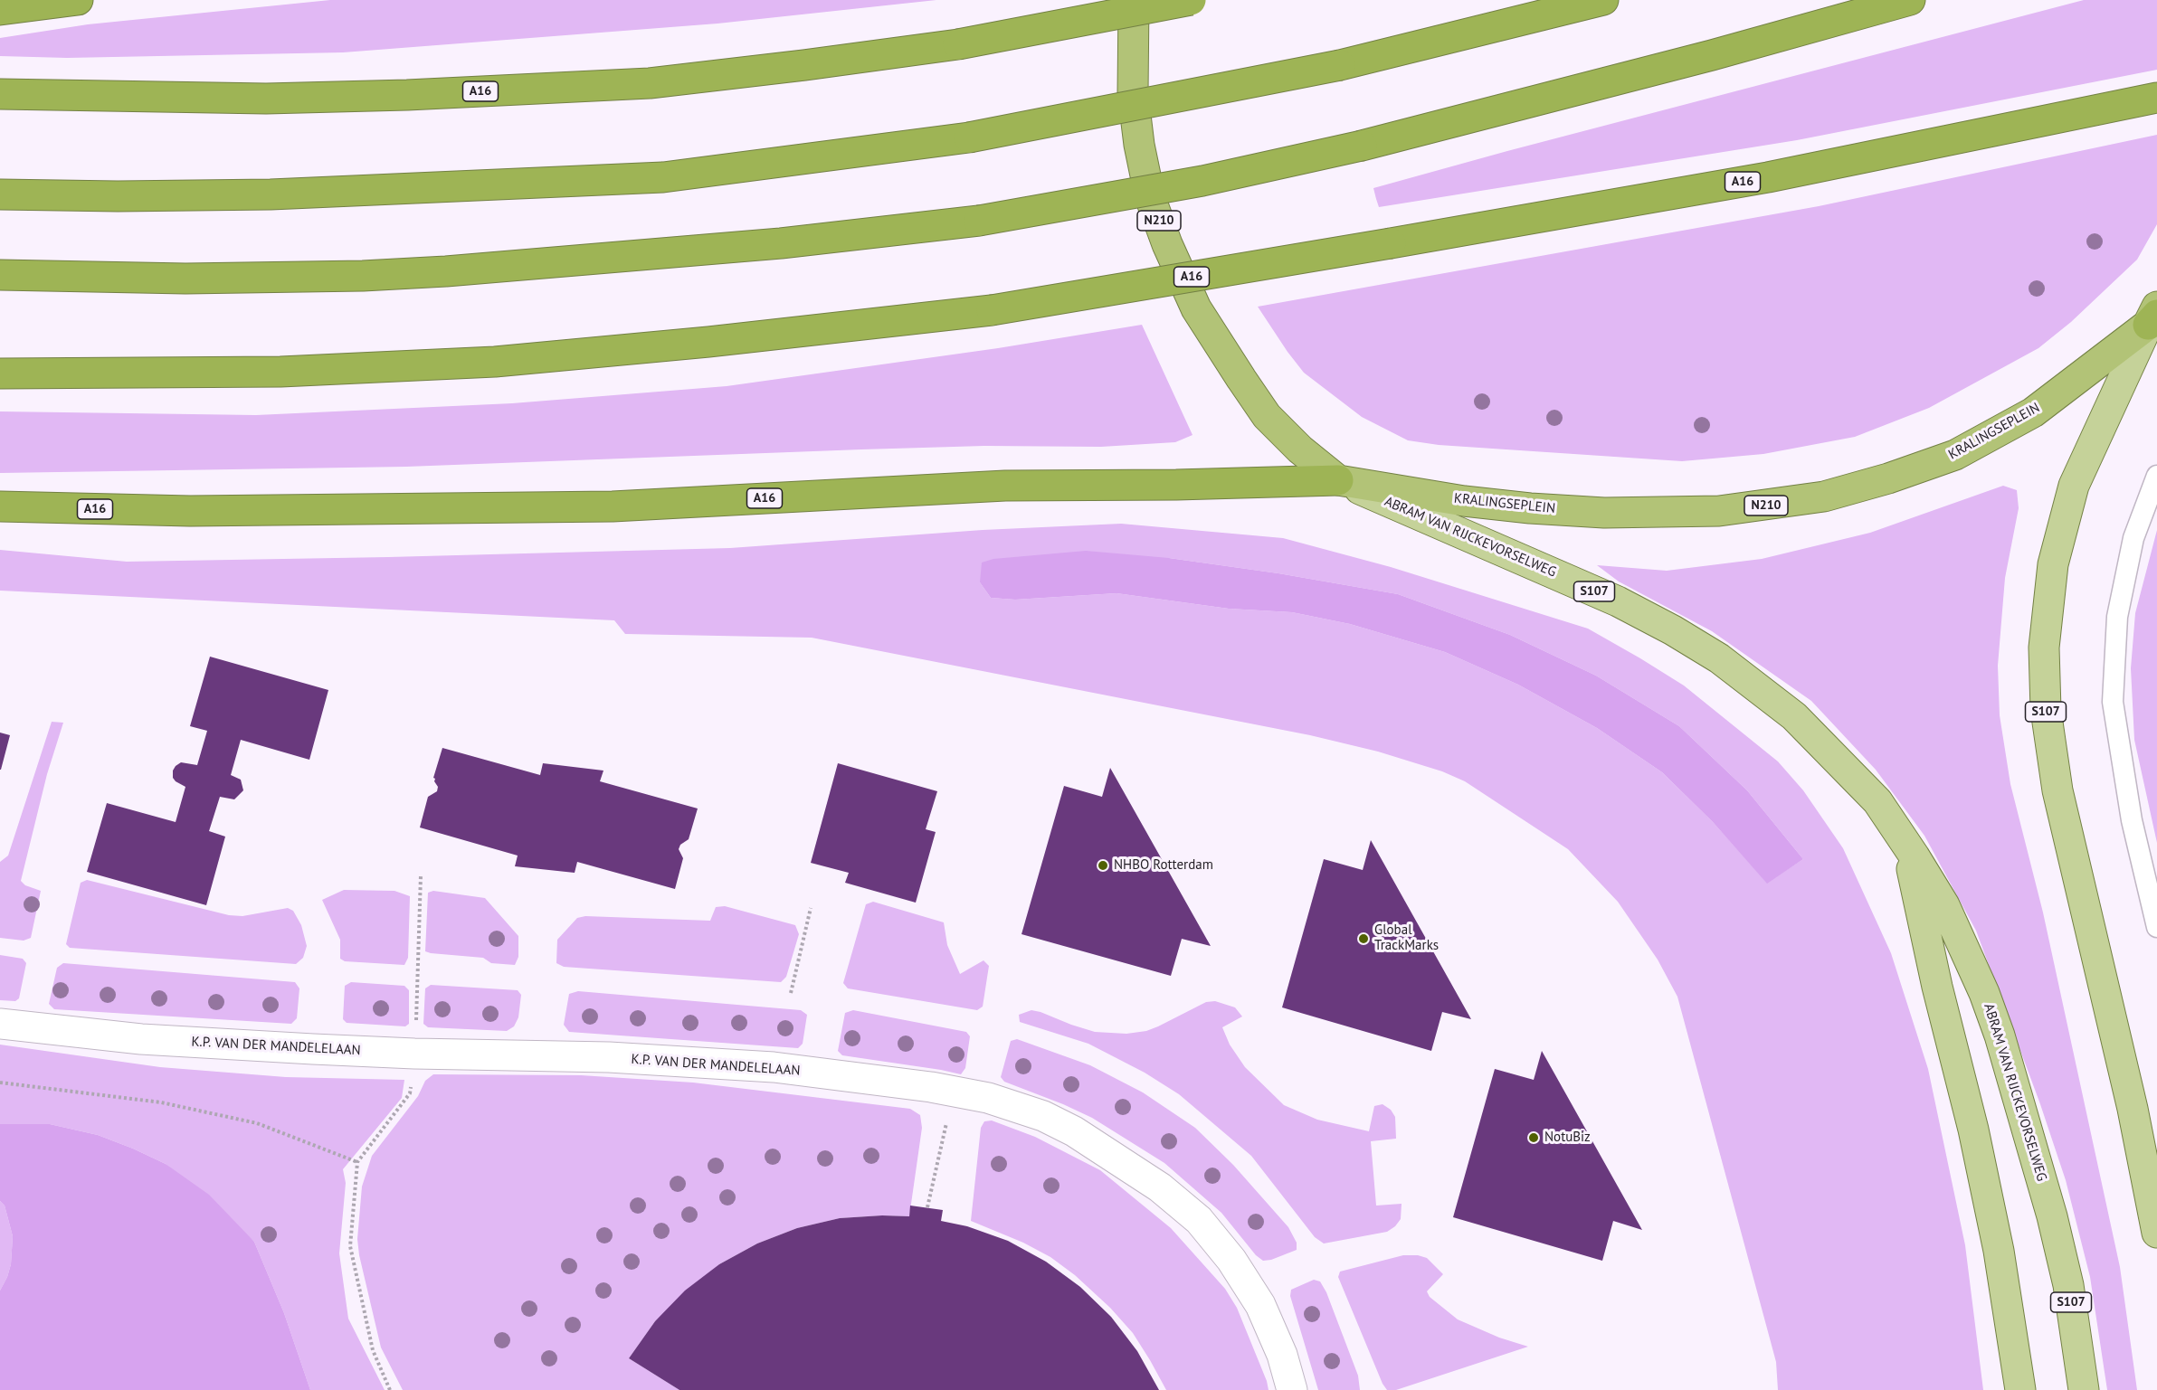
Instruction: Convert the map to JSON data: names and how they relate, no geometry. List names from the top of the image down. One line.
{"streets":{"highway":["A16","N210","KRALINGSEPLEIN"],"main road":["ABRAM VAN RIJCKEVORSELWEG","S107"],"street":["K.P. VAN DER MANDELELAAN"]},"crossings":[["A16","KRALINGSEPLEIN"],["A16","ABRAM VAN RIJCKEVORSELWEG"],["KRALINGSEPLEIN","ABRAM VAN RIJCKEVORSELWEG"],["KRALINGSEPLEIN","S107"]],"places":["NHBO Rotterdam","Global TrackMarks","NotuBiz"]}
